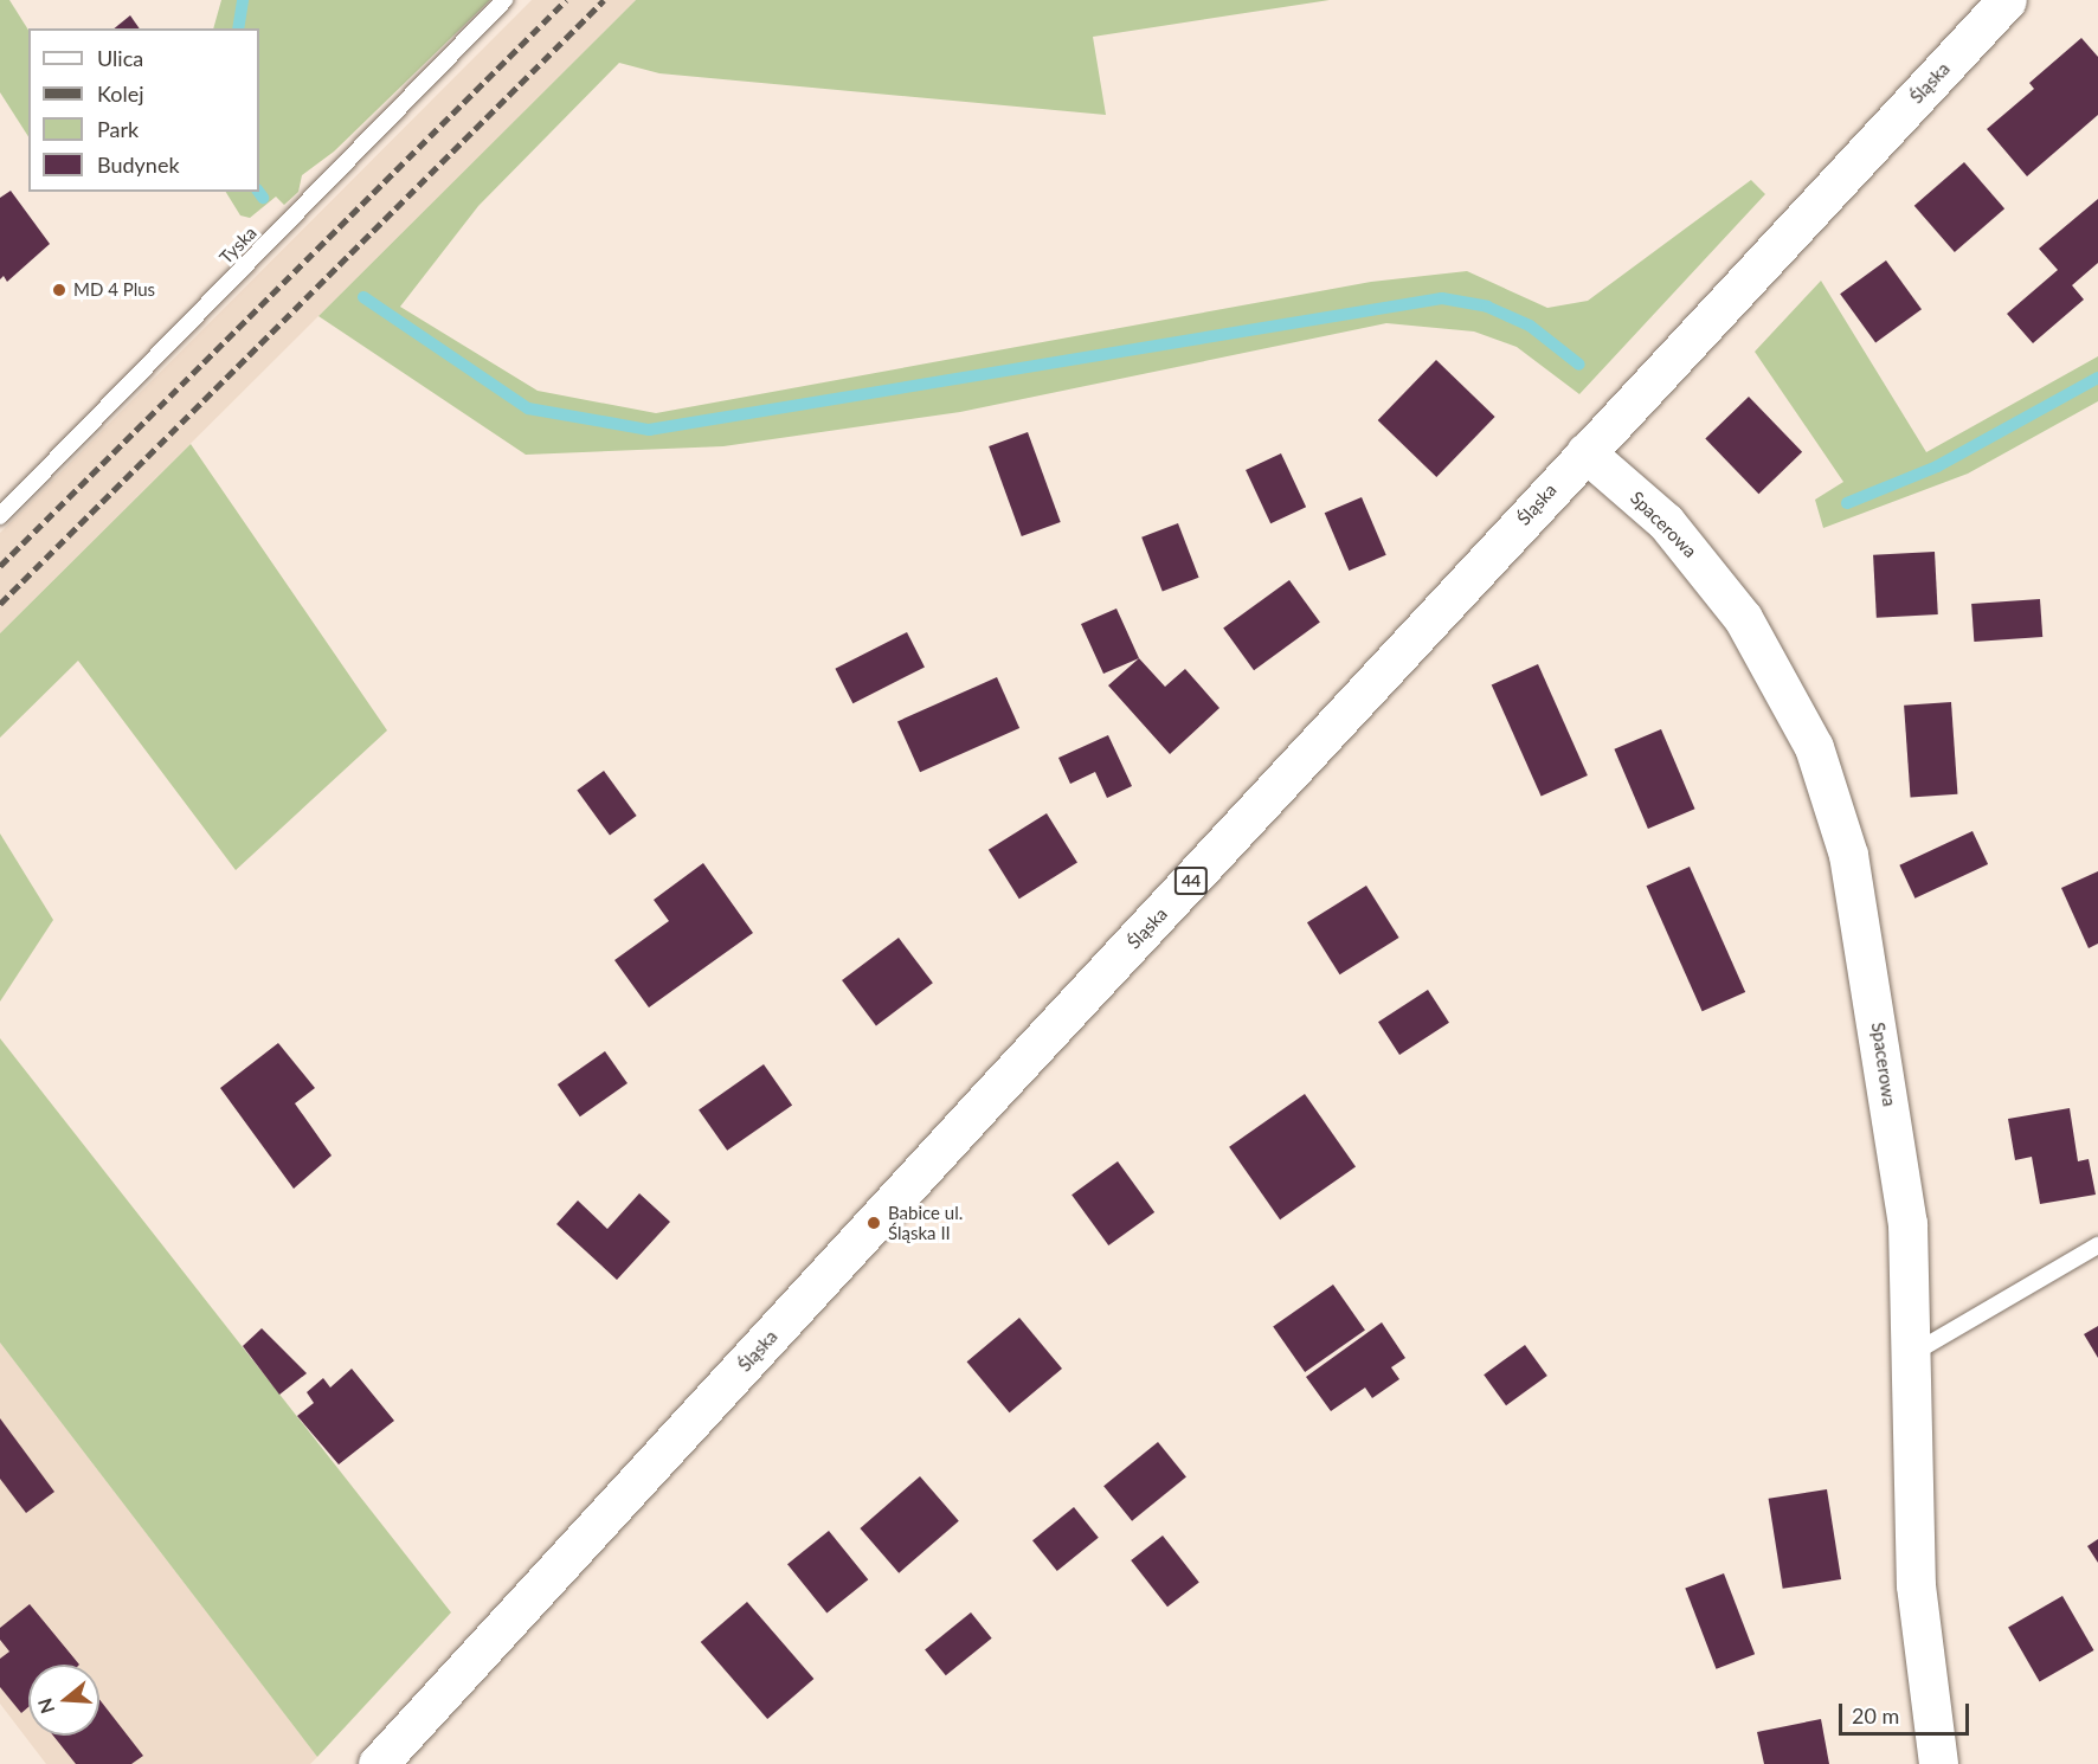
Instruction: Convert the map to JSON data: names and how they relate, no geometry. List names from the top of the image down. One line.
{"streets":{"main road":["Śląska","Spacerowa","44"],"lane":["Tyska"]},"crossings":[["Śląska","Spacerowa"]],"places":["MD 4 Plus","Babice ul. Śląska II"],"legend":["Ulica","Kolej","Park","Budynek"],"scale_bar":"20 m","north":"left"}
